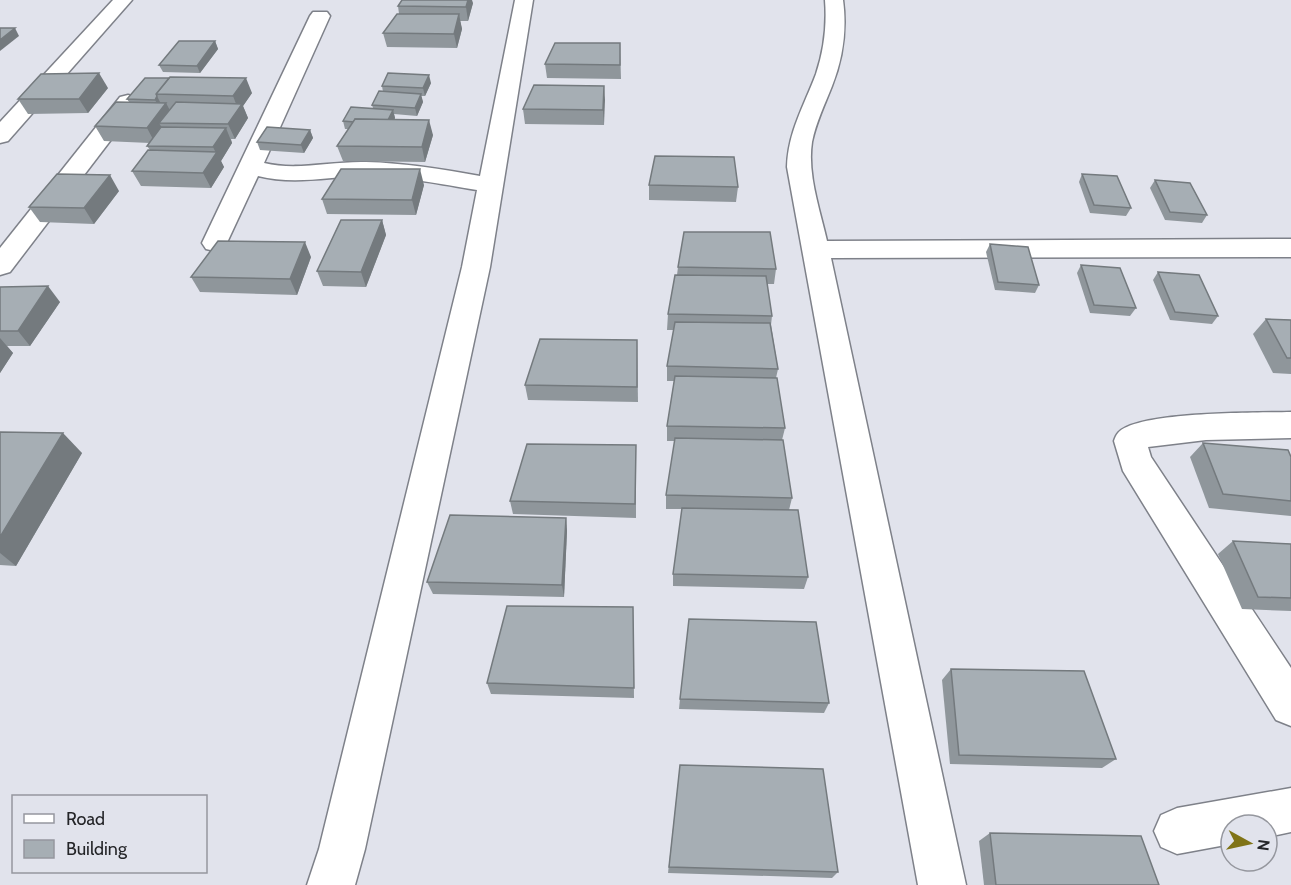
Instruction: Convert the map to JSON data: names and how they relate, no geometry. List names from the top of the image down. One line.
{"legend":["Road","Building"],"north":"right"}
